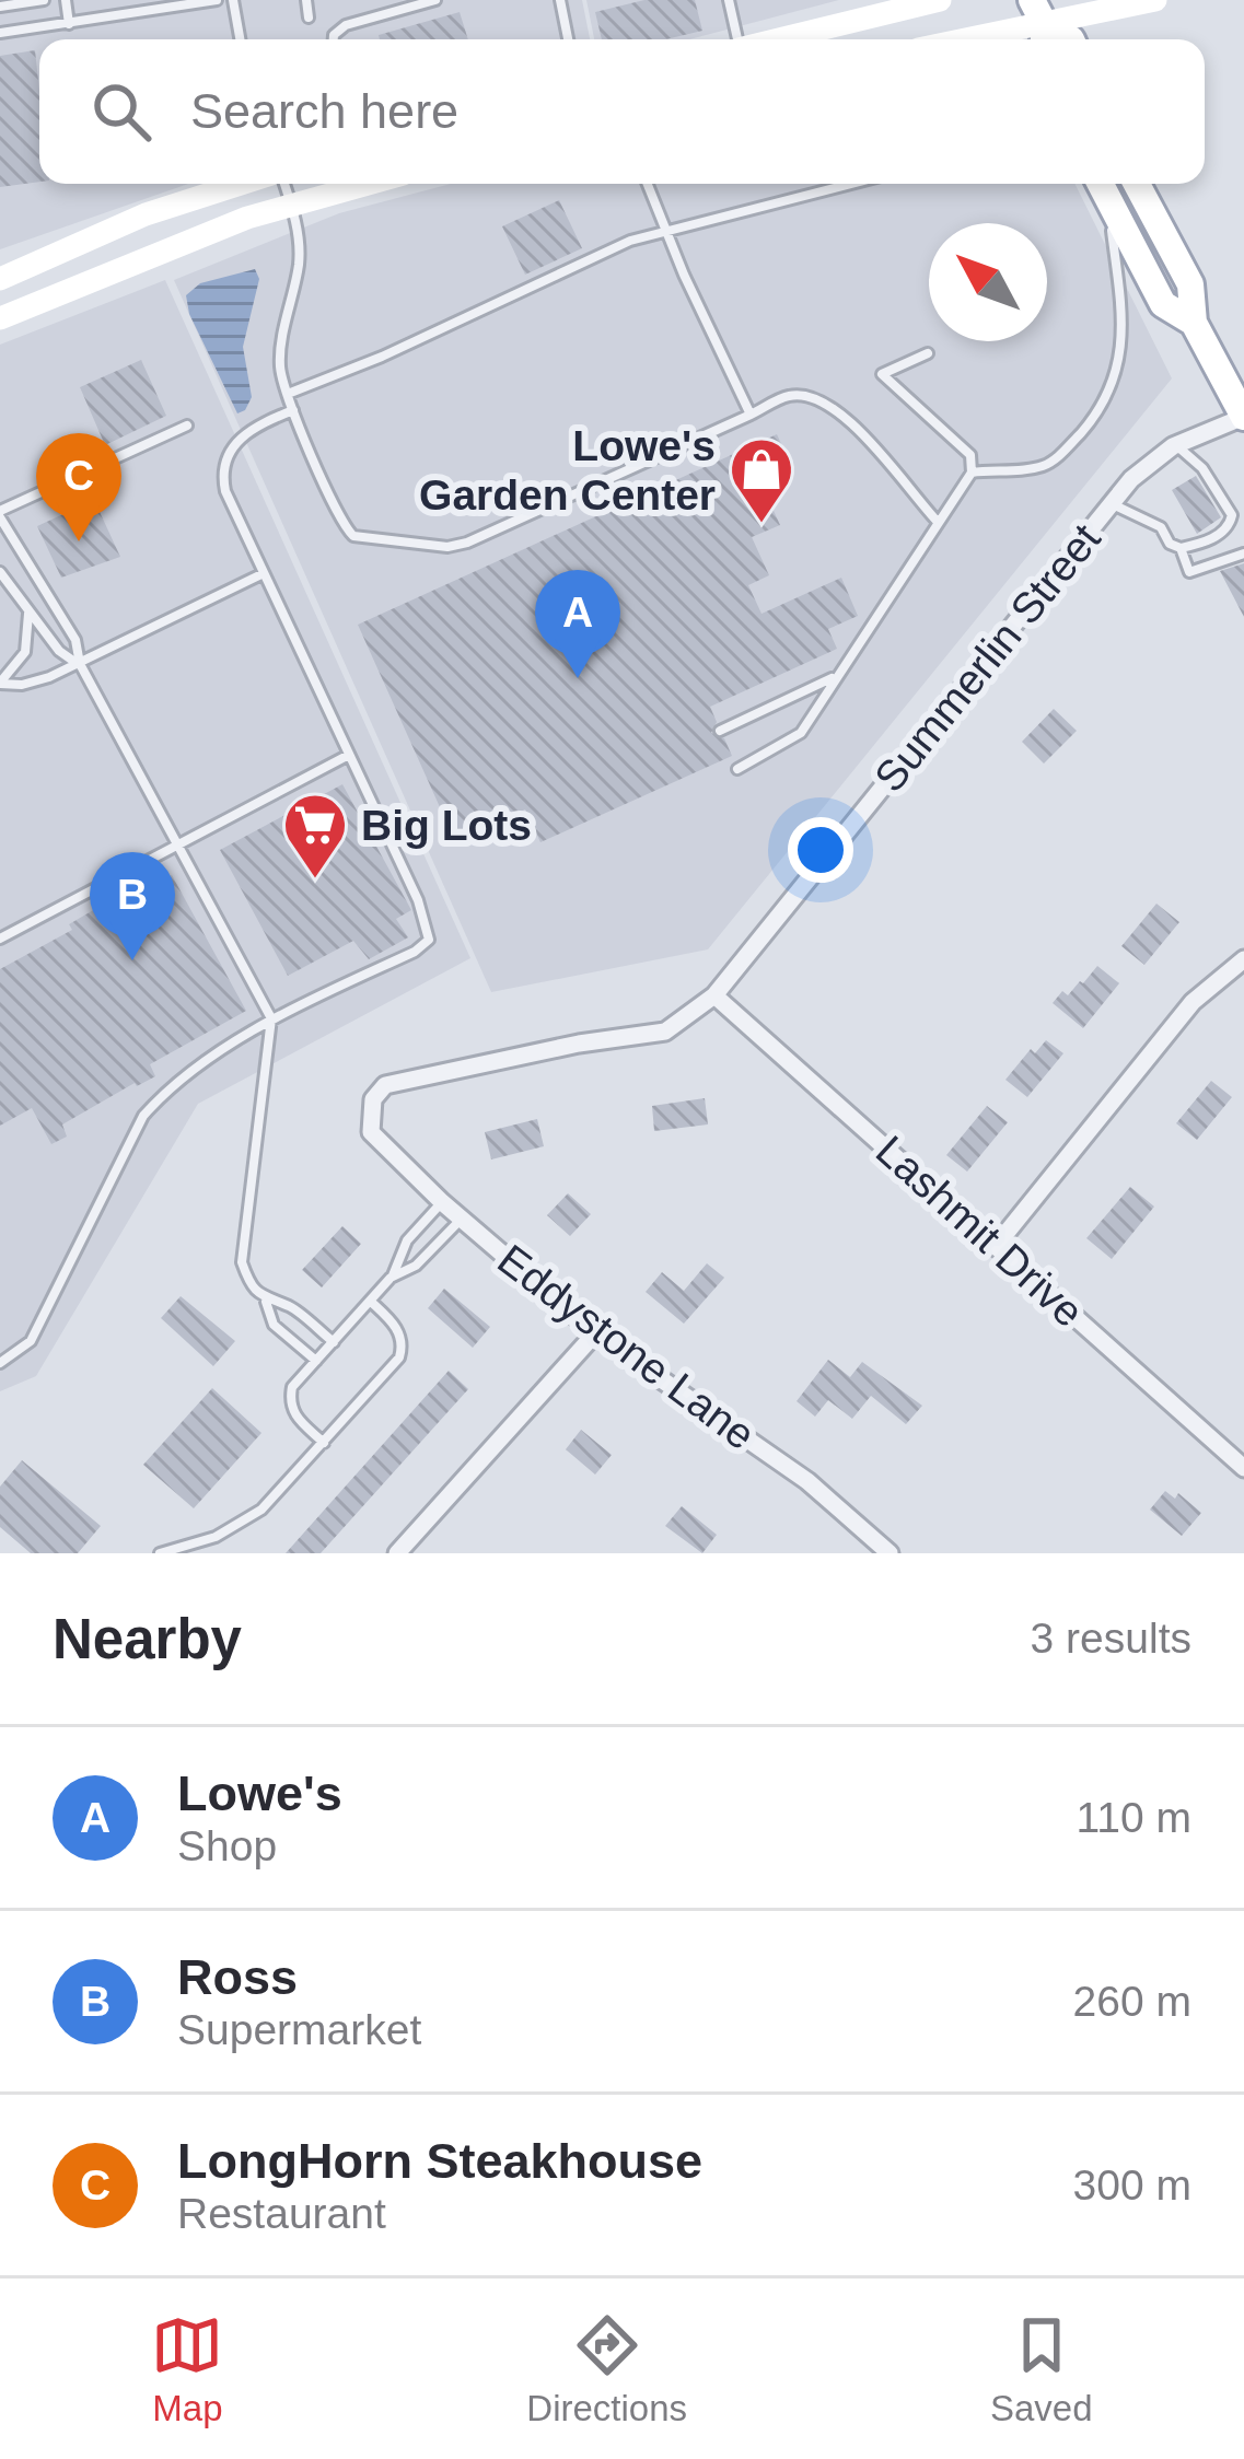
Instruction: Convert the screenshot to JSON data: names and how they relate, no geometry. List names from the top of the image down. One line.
{"streets":{"street":["Summerlin Street","Lashmit Drive","Eddystone Lane"]},"crossings":[["Summerlin Street","Lashmit Drive"],["Summerlin Street","Eddystone Lane"]],"places":{"shop":["Lowe's Garden Center"],"supermarket":["Big Lots"]},"north":"top left","page":{"search":"Search here","pins":["C","A","B"],"heading":["Nearby","3 results"],"list":[{"mark":"A","name":"Lowe's","note":"Shop","value":"110 m"},{"mark":"B","name":"Ross","note":"Supermarket","value":"260 m"},{"mark":"C","name":"LongHorn Steakhouse","note":"Restaurant","value":"300 m"}],"nav":["Map","Directions","Saved"]}}
